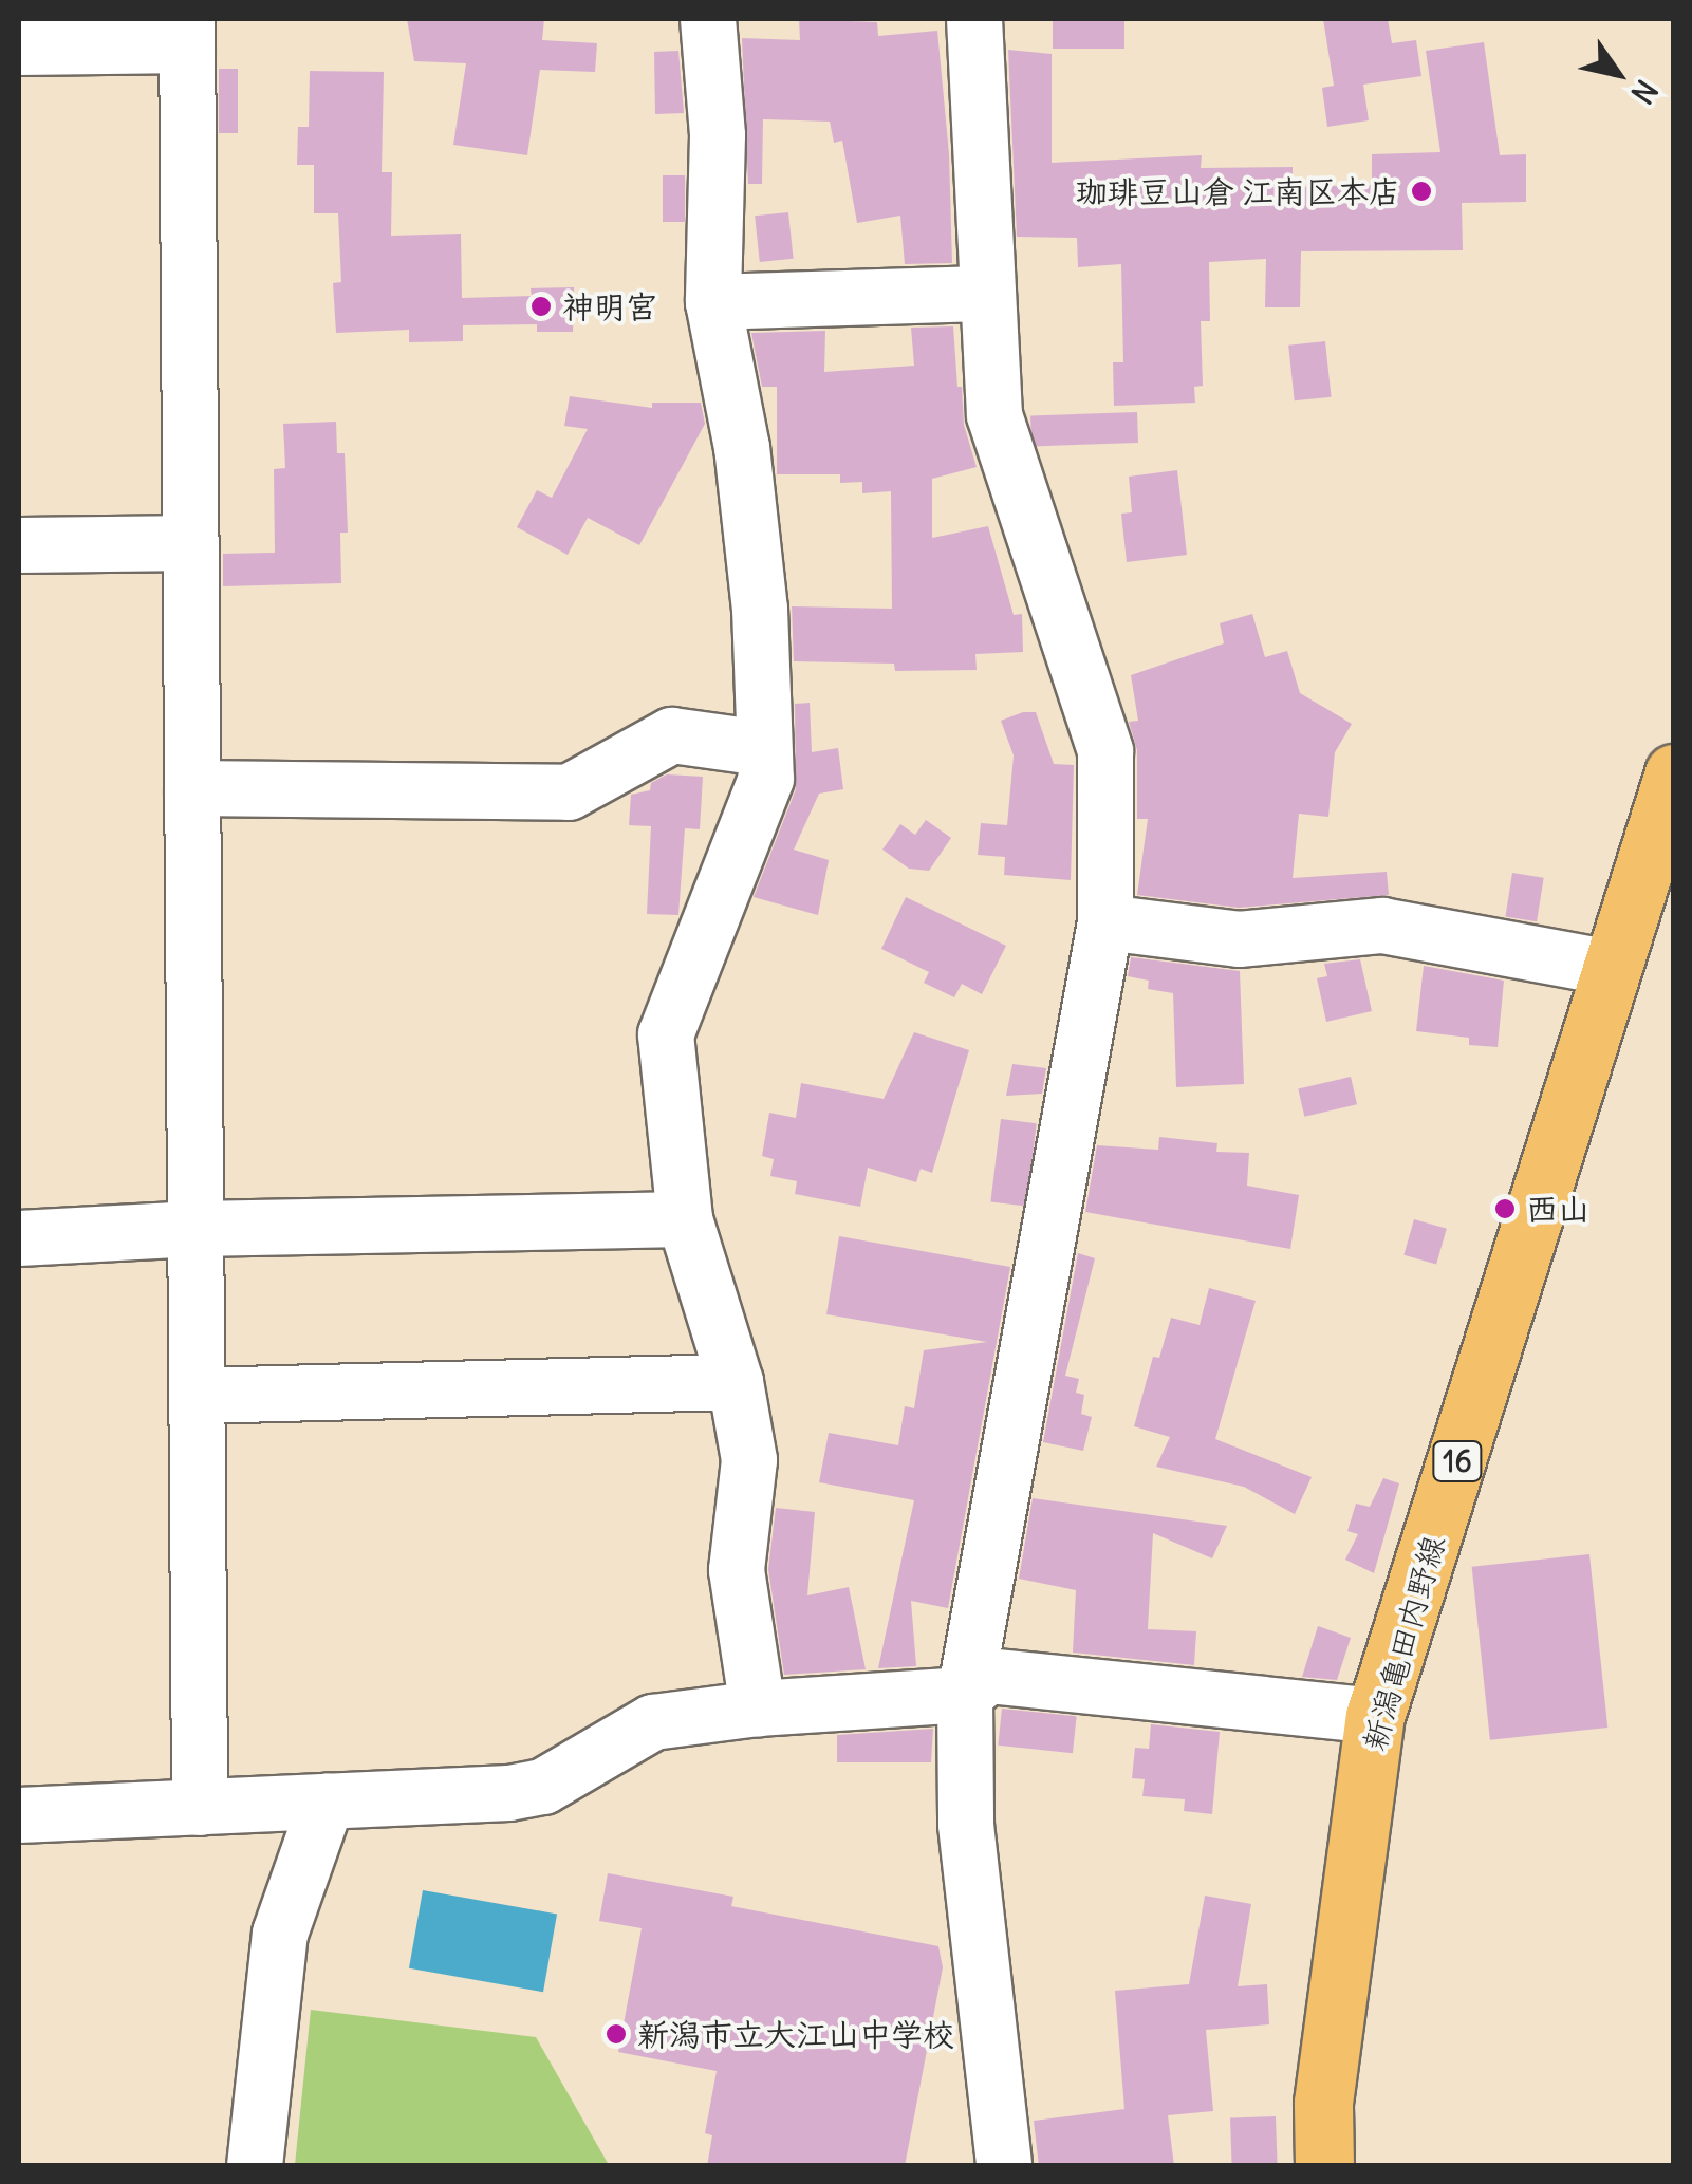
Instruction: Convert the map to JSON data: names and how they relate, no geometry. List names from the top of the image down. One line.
{"streets":{"main road":["16","新潟亀田内野線"]},"places":["珈琲豆山倉 江南区本店","神明宮","西山","新潟市立大江山中学校"],"north":"bottom right"}
